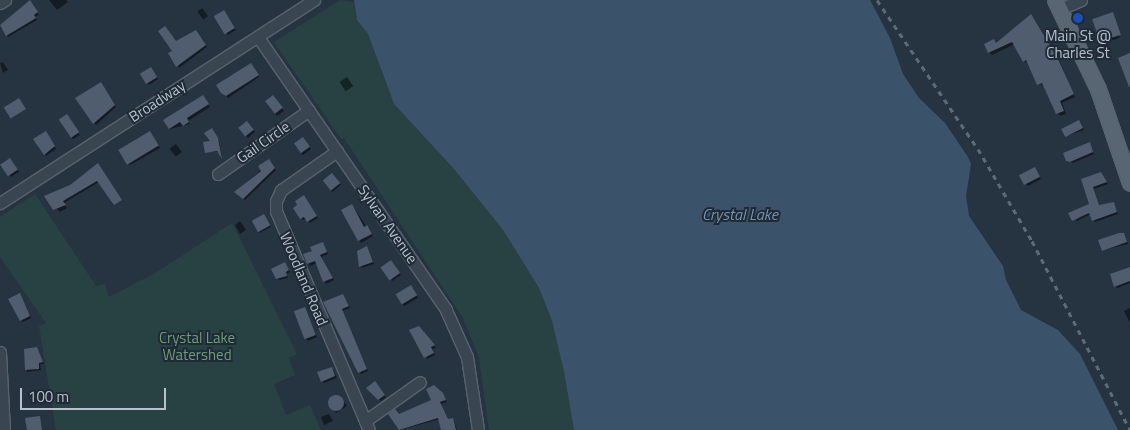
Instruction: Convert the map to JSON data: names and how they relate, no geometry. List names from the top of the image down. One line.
{"streets":{"street":["Broadway","Gail Circle","Sylvan Avenue","Woodland Road"]},"crossings":[["Broadway","Sylvan Avenue"],["Gail Circle","Sylvan Avenue"],["Sylvan Avenue","Woodland Road"]],"water":["Crystal Lake"],"parks":["Crystal Lake Watershed"],"places":["Main St @ Charles St"],"scale_bar":"100 m"}
